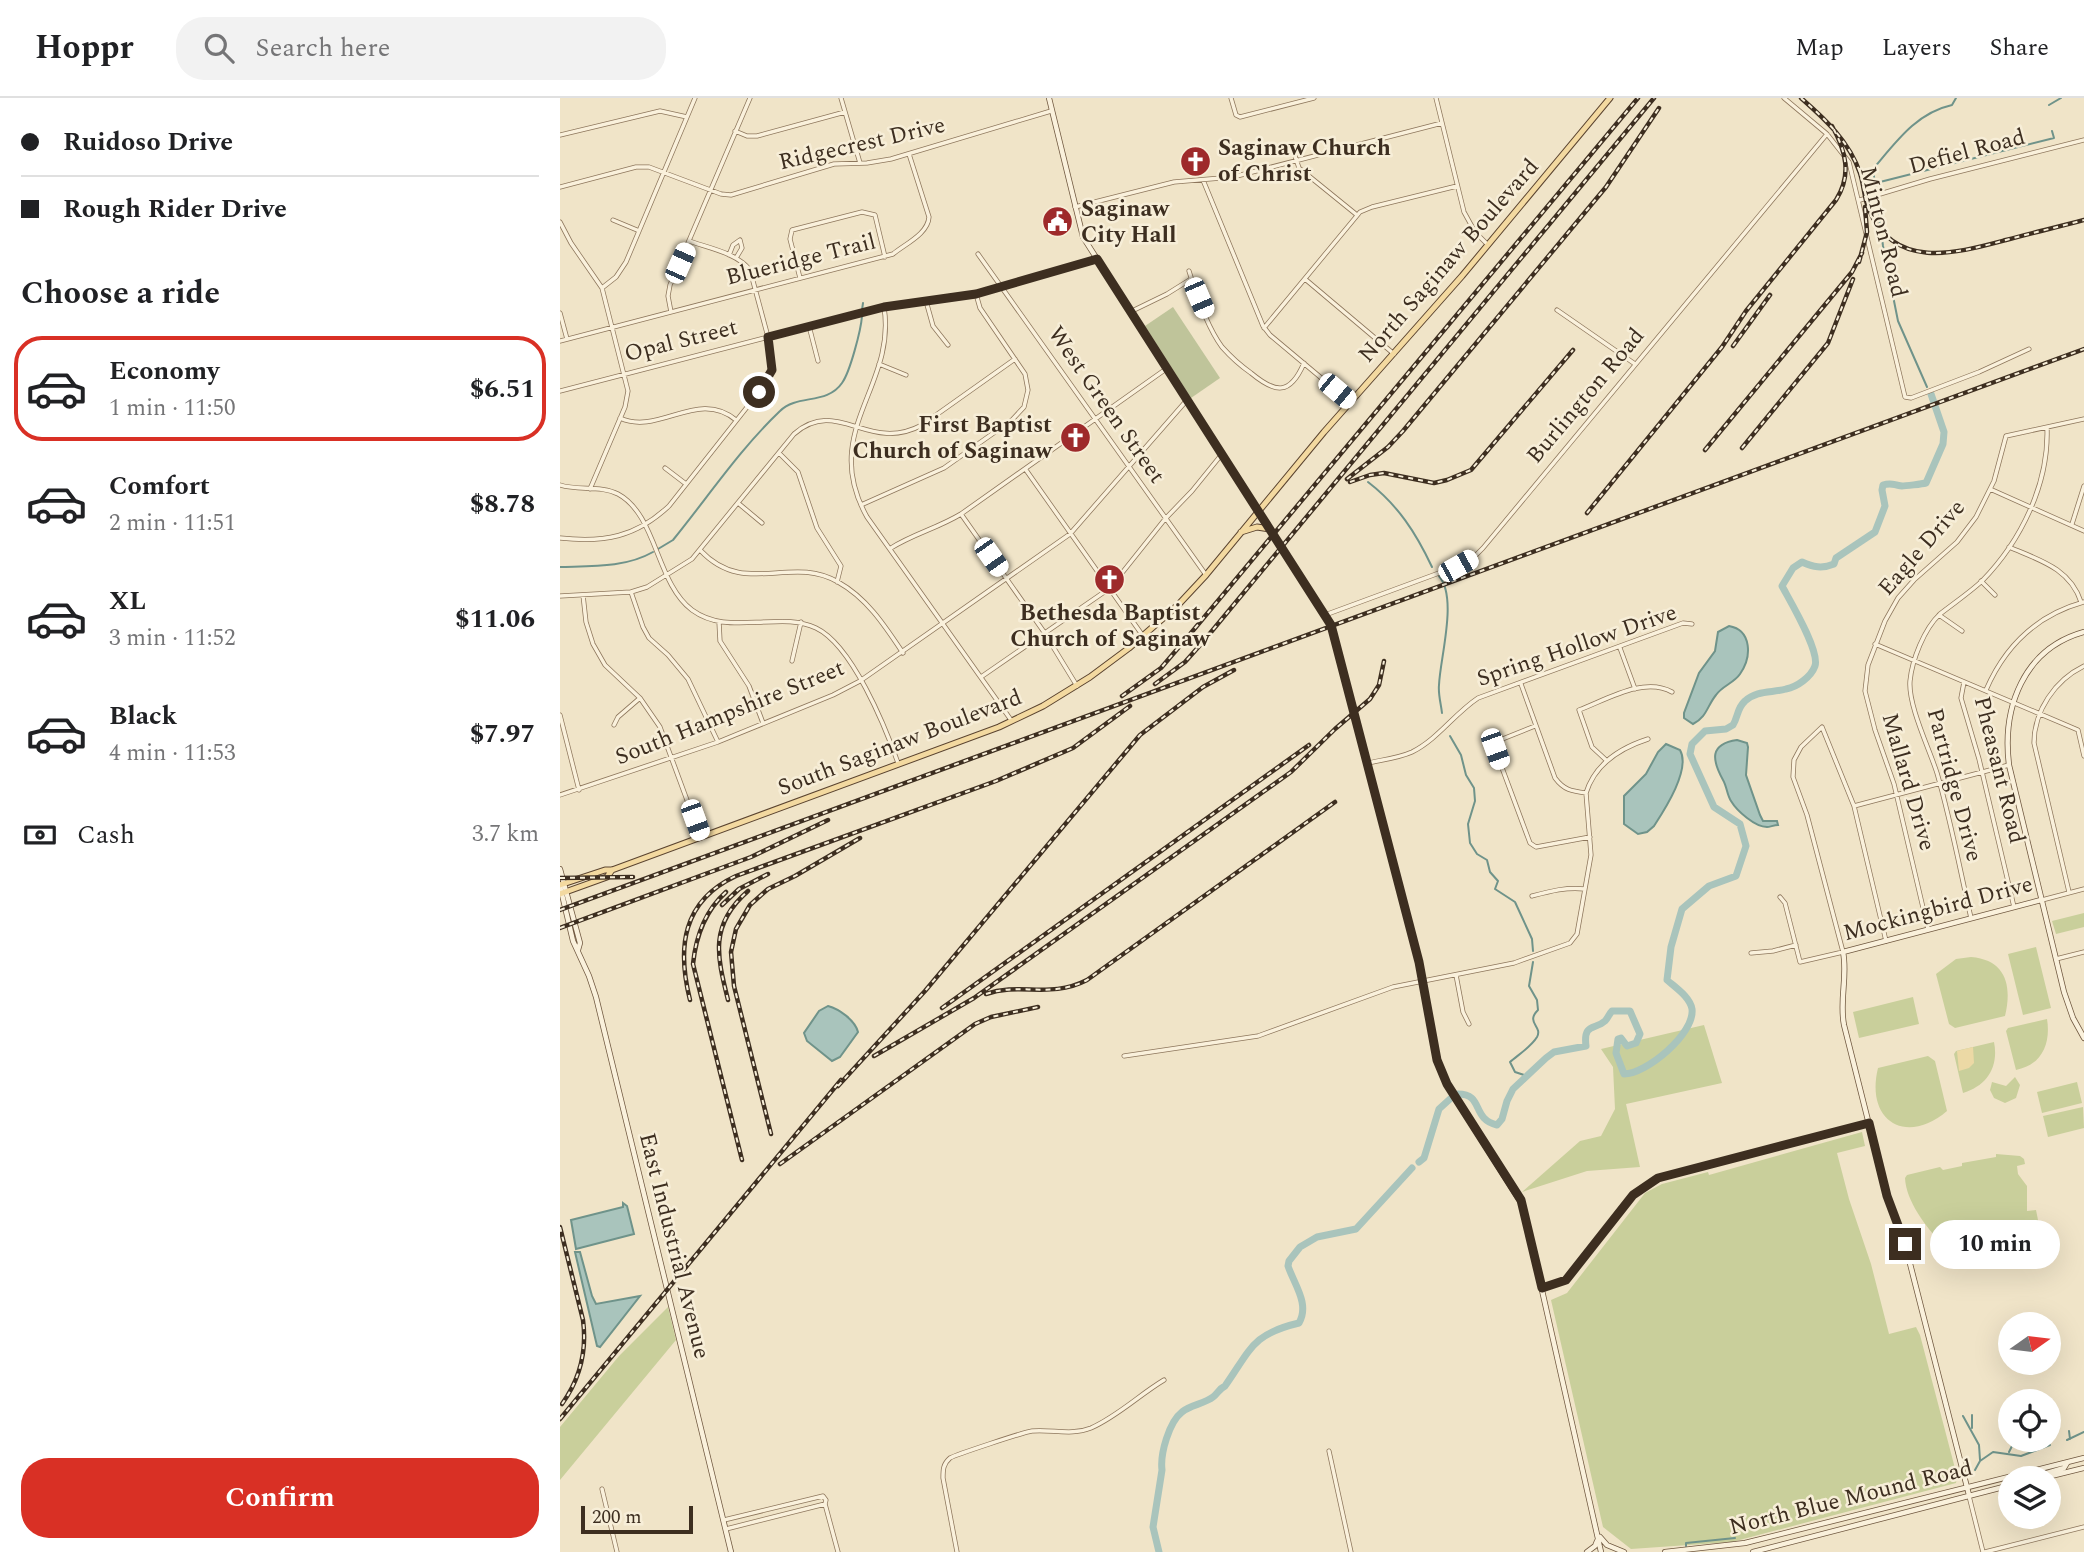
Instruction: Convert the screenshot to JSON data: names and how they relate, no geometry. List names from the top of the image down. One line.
{"streets":{"main road":["North Saginaw Boulevard","South Saginaw Boulevard","Mockingbird Drive","East Industrial Avenue","North Blue Mound Road"],"street":["Ridgecrest Drive","Defiel Road","Minton Road","Blueridge Trail","Opal Street","Burlington Road","West Green Street","Eagle Drive","Spring Hollow Drive","South Hampshire Street","Pheasant Road","Mallard Drive","Partridge Drive"]},"crossings":[["Ridgecrest Drive","Blueridge Trail"],["Defiel Road","Minton Road"],["Minton Road","Burlington Road"],["North Saginaw Boulevard","South Saginaw Boulevard"],["Opal Street","West Green Street"],["West Green Street","South Hampshire Street"],["West Green Street","South Saginaw Boulevard"],["Eagle Drive","Mallard Drive"],["South Saginaw Boulevard","East Industrial Avenue"],["Pheasant Road","Mockingbird Drive"],["Mallard Drive","Mockingbird Drive"],["Partridge Drive","Mockingbird Drive"]],"places":{"church":["Saginaw Church of Christ","First Baptist Church of Saginaw","Bethesda Baptist Church of Saginaw"],"public building":["Saginaw City Hall"]},"scale_bar":"200 m","north":"right","page":{"header":"Hoppr","search":"Search here","nav":["Map","Layers","Share"],"banner":["Ruidoso Drive","Rough Rider Drive"],"heading":"Choose a ride","list":[{"name":"Economy","note":"1 min · 11:50","value":"$6.51"},{"name":"Comfort","note":"2 min · 11:51","value":"$8.78"},{"name":"XL","note":"3 min · 11:52","value":"$11.06"},{"name":"Black","note":"4 min · 11:53","value":"$7.97"}],"pay":["Cash","3.7 km"],"bubble":"10 min","buttons":"Confirm","scale":"200 m"}}
